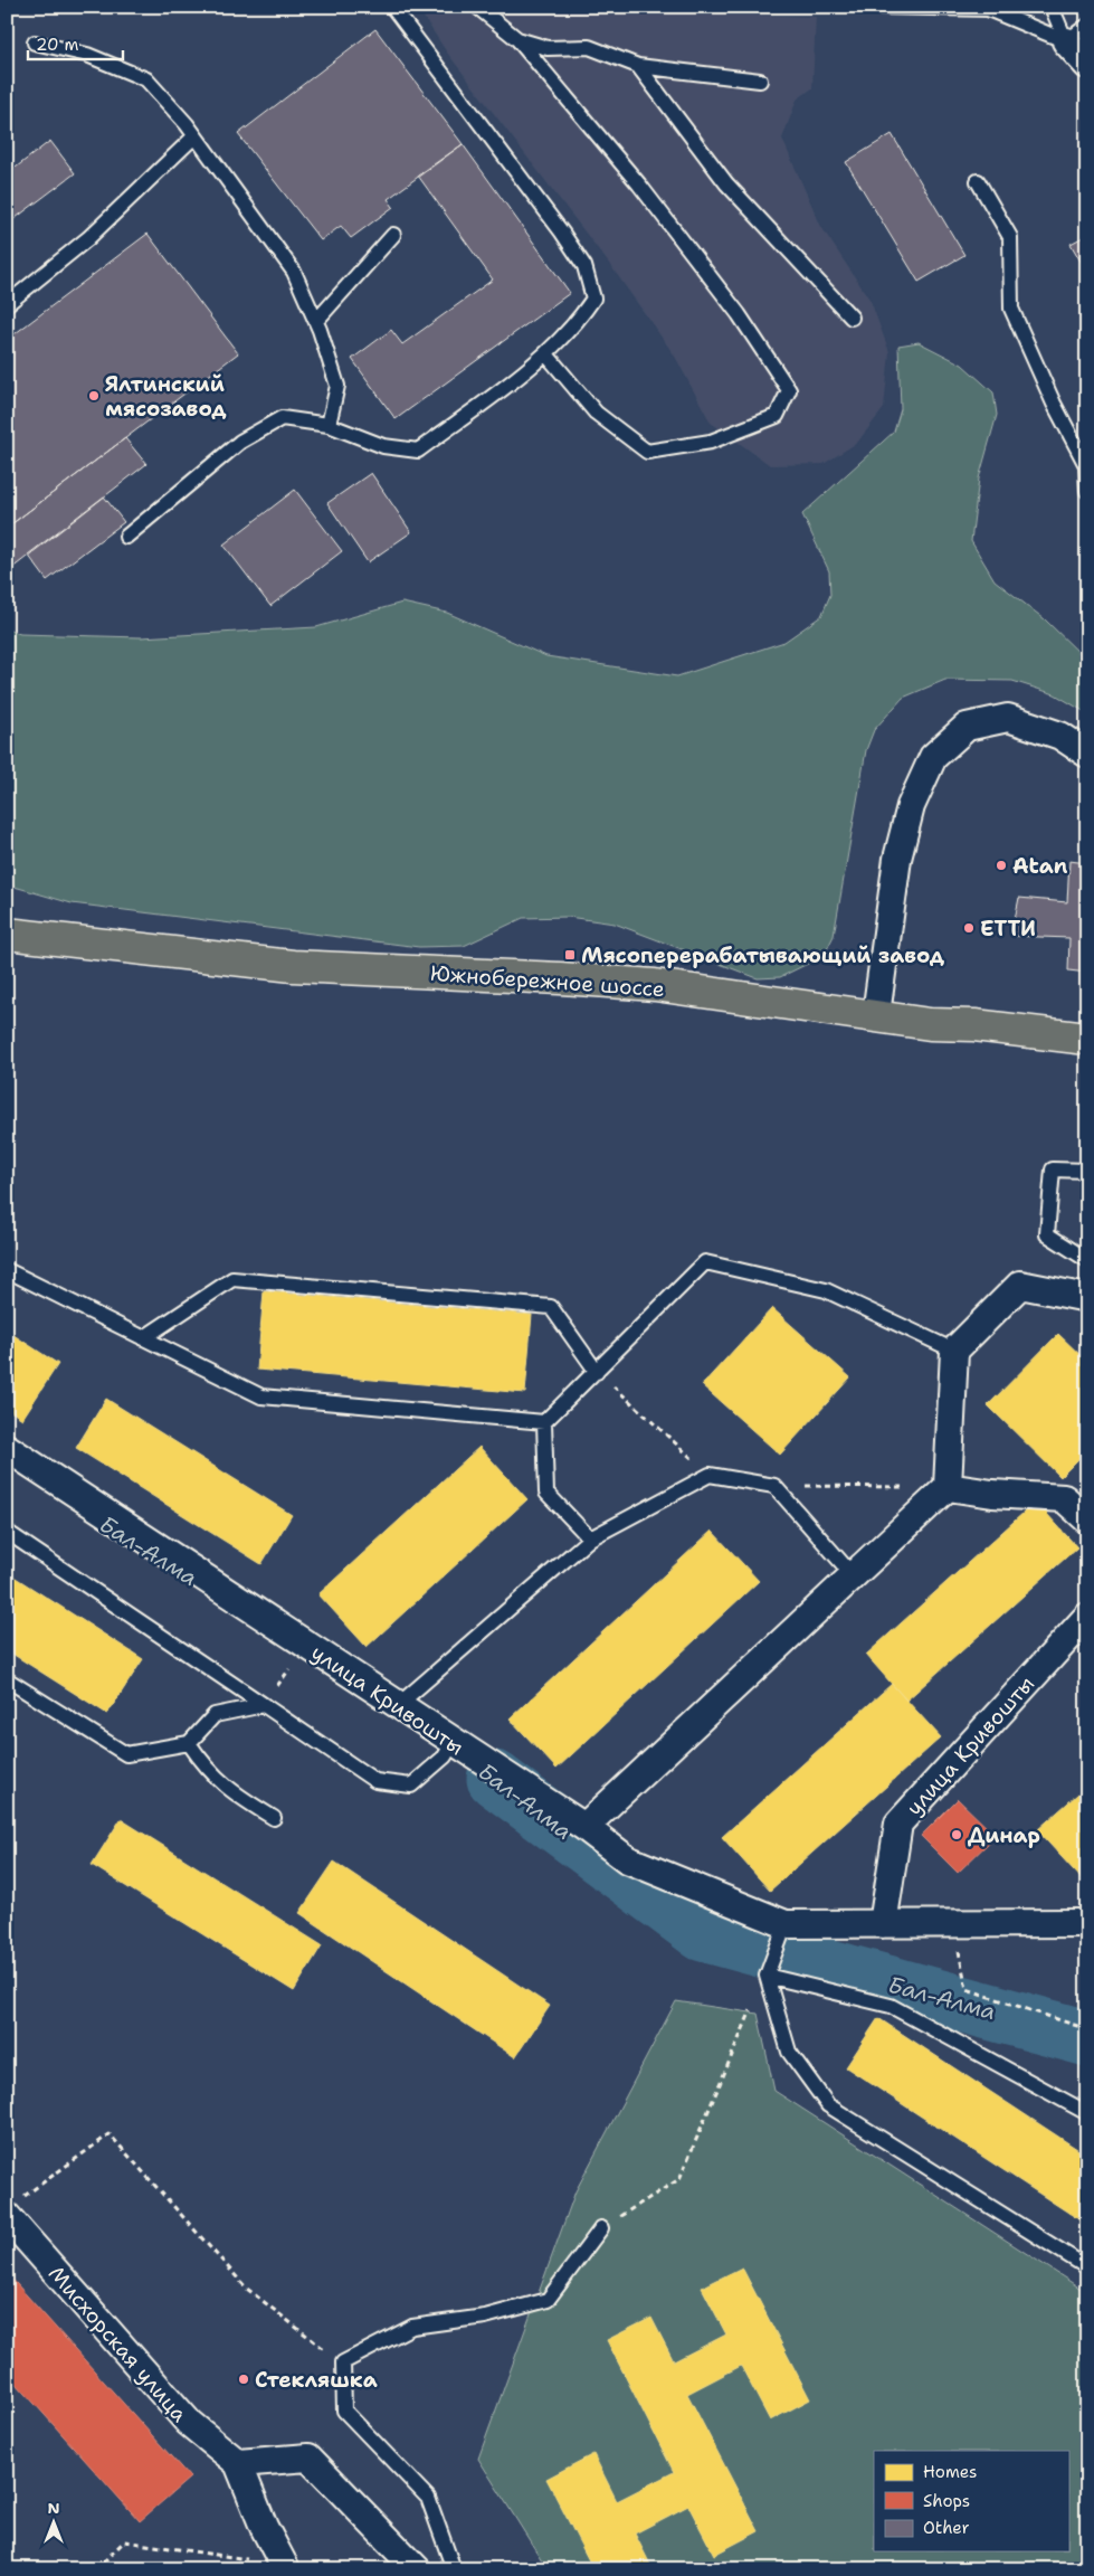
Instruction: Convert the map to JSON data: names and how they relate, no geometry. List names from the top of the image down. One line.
{"streets":{"highway":["Южнобережное шоссе"],"street":["улица Кривошты","Мисхорская улица"]},"water":["Бал-Алма"],"places":{"other":["Ялтинский мясозавод","Atan","ЕТТИ","Динар","Стекляшка"],"transit":["Мясоперерабатывающий завод"]},"legend":["Homes","Shops","Other"],"scale_bar":"20 m","north":"top"}
